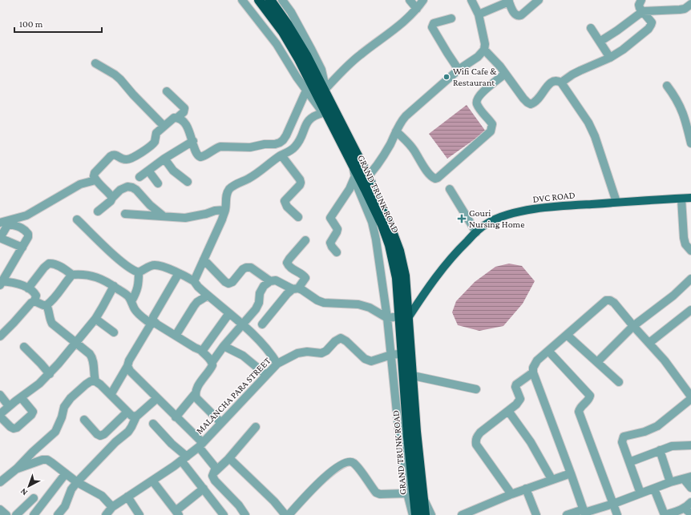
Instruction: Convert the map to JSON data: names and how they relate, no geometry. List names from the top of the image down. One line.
{"streets":{"highway":["GRAND TRUNK ROAD"],"main road":["DVC ROAD"],"street":["MALANCHA PARA STREET"]},"crossings":[["GRAND TRUNK ROAD","DVC ROAD"],["GRAND TRUNK ROAD","MALANCHA PARA STREET"]],"places":{"other":["Wifi Cafe & Restaurant"],"health":["Gouri Nursing Home"]},"scale_bar":"100 m","north":"bottom left"}
